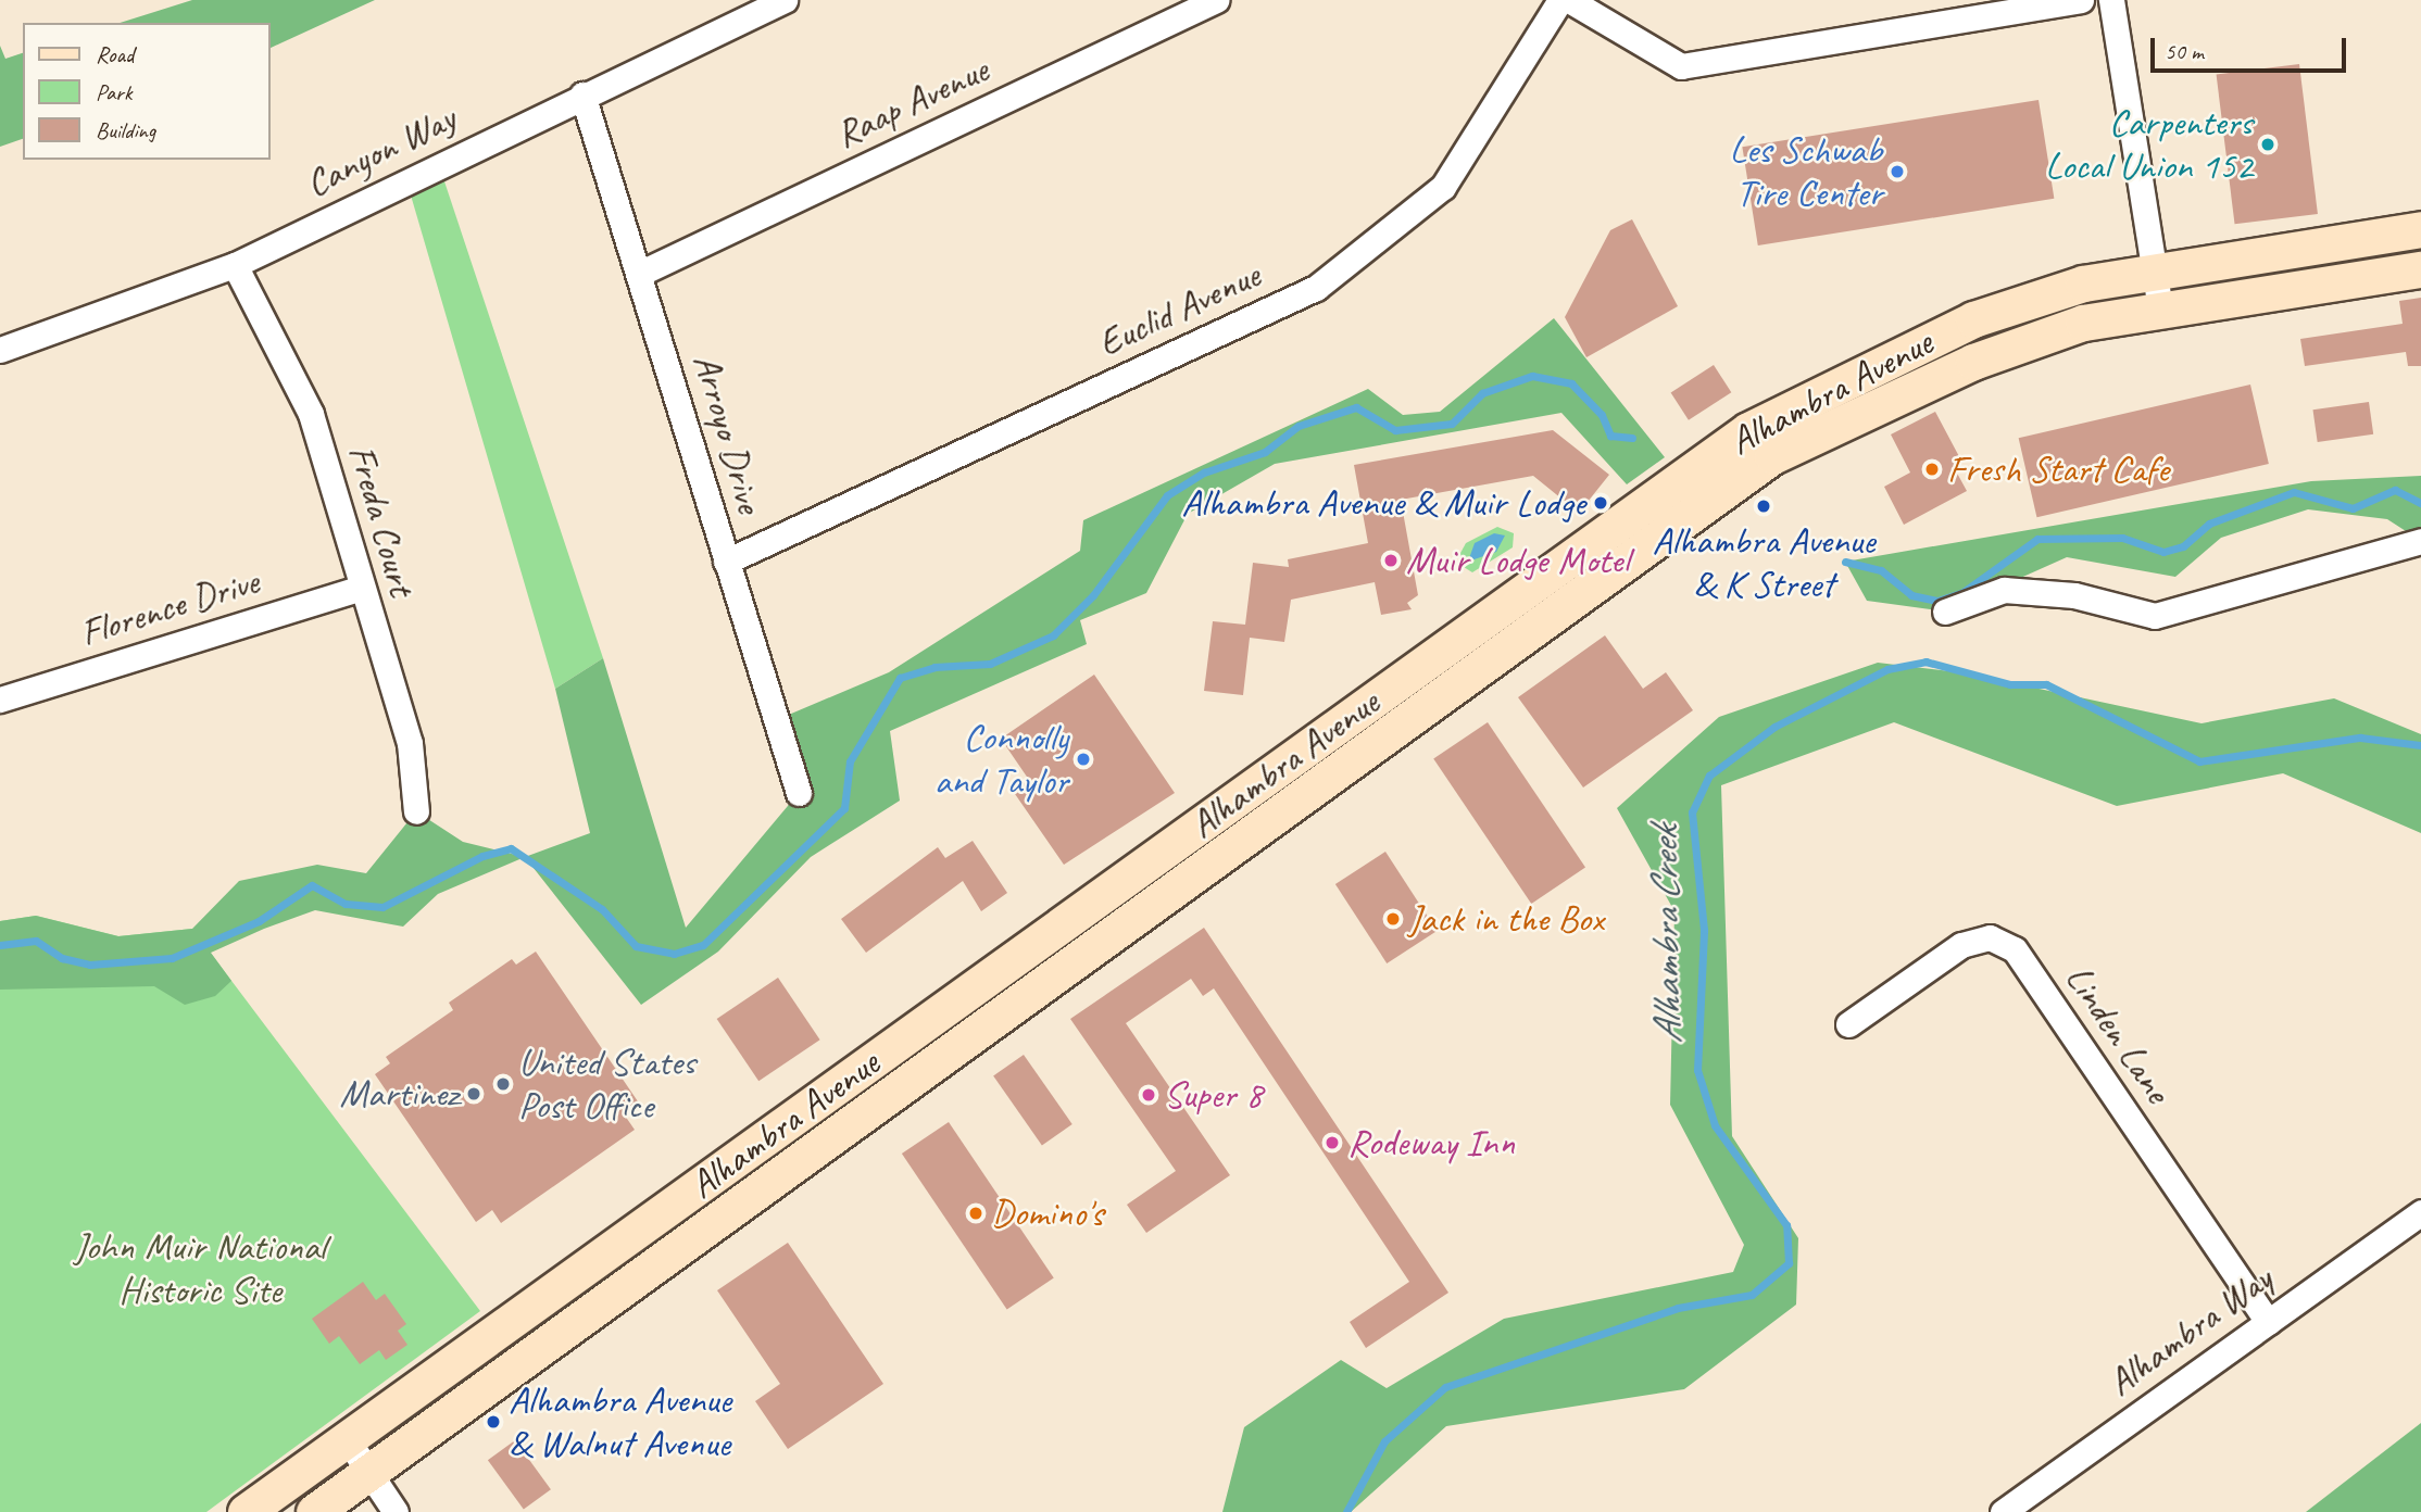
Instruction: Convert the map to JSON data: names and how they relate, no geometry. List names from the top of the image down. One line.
{"streets":{"main road":["Alhambra Avenue"],"street":["Raap Avenue","Canyon Way","Euclid Avenue","Arroyo Drive","Freda Court","Florence Drive","Linden Lane","Alhambra Way"]},"crossings":[["Raap Avenue","Arroyo Drive"],["Canyon Way","Arroyo Drive"],["Canyon Way","Freda Court"],["Euclid Avenue","Arroyo Drive"],["Freda Court","Florence Drive"],["Linden Lane","Alhambra Way"]],"water":["Alhambra Creek"],"parks":["John Muir National Historic Site"],"places":["Carpenters Local Union 152","Les Schwab Tire Center","Fresh Start Cafe","Alhambra Avenue & Muir Lodge","Alhambra Avenue & K Street","Muir Lodge Motel","Connolly and Taylor","Jack in the Box","United States Post Office","Martinez","Super 8","Rodeway Inn","Domino's","Alhambra Avenue & Walnut Avenue"],"legend":["Road","Park","Building"],"scale_bar":"50 m"}
